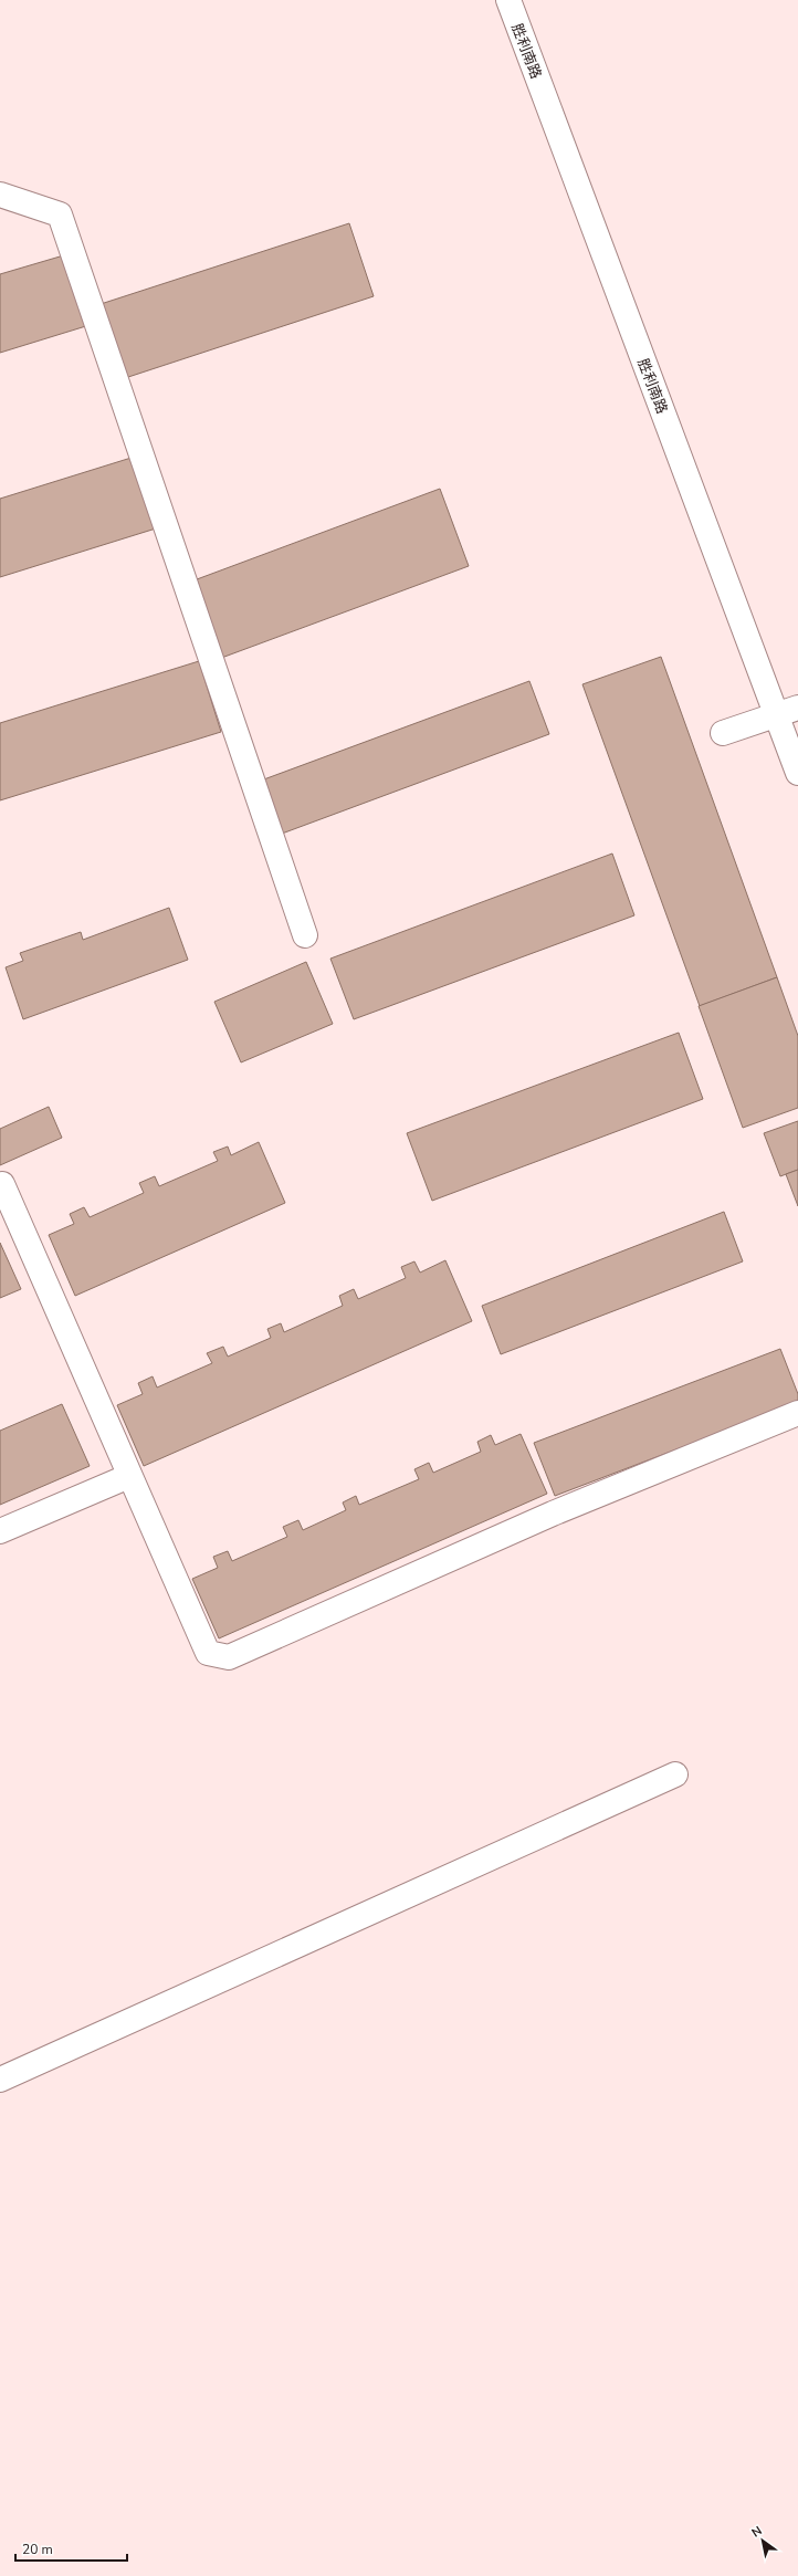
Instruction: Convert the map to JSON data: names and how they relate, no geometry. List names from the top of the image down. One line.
{"streets":{"main road":["胜利南路"]},"scale_bar":"20 m","north":"top left"}
